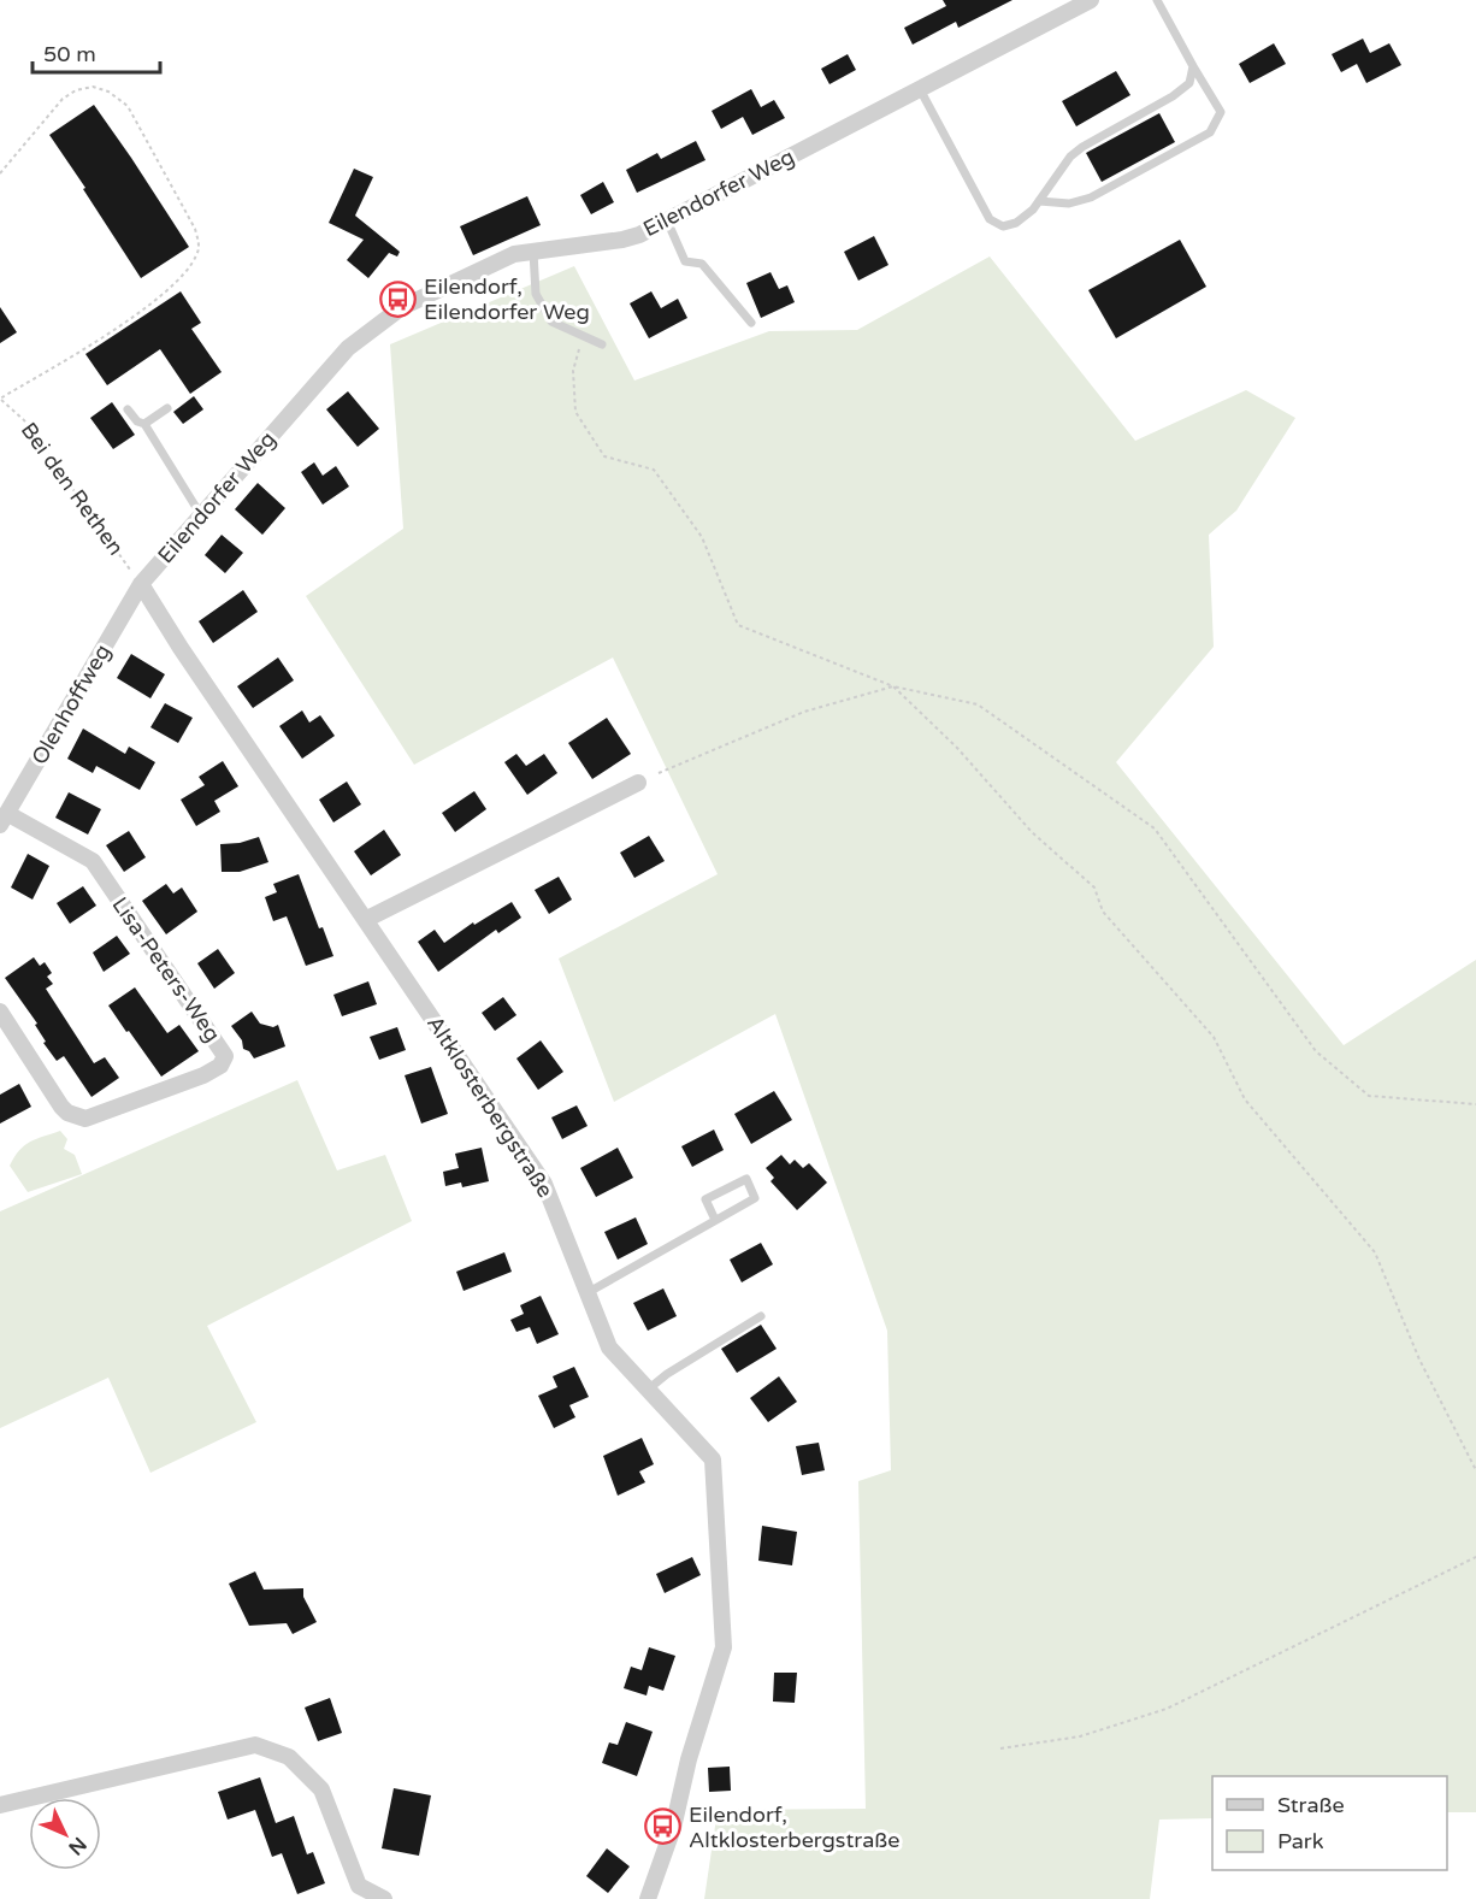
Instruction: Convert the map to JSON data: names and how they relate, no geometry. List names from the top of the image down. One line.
{"streets":{"street":["Eilendorfer Weg","Olenhoffweg","Lisa-Peters-Weg","Altklosterbergstraße"],"path":["Bei den Rethen"]},"crossings":[["Eilendorfer Weg","Bei den Rethen"],["Eilendorfer Weg","Olenhoffweg"],["Eilendorfer Weg","Altklosterbergstraße"],["Bei den Rethen","Olenhoffweg"],["Bei den Rethen","Altklosterbergstraße"],["Olenhoffweg","Lisa-Peters-Weg"],["Olenhoffweg","Altklosterbergstraße"]],"places":{"bus stop":["Eilendorf, Eilendorfer Weg","Eilendorf, Altklosterbergstraße"]},"legend":["Straße","Park"],"scale_bar":"50 m","north":"bottom right"}
